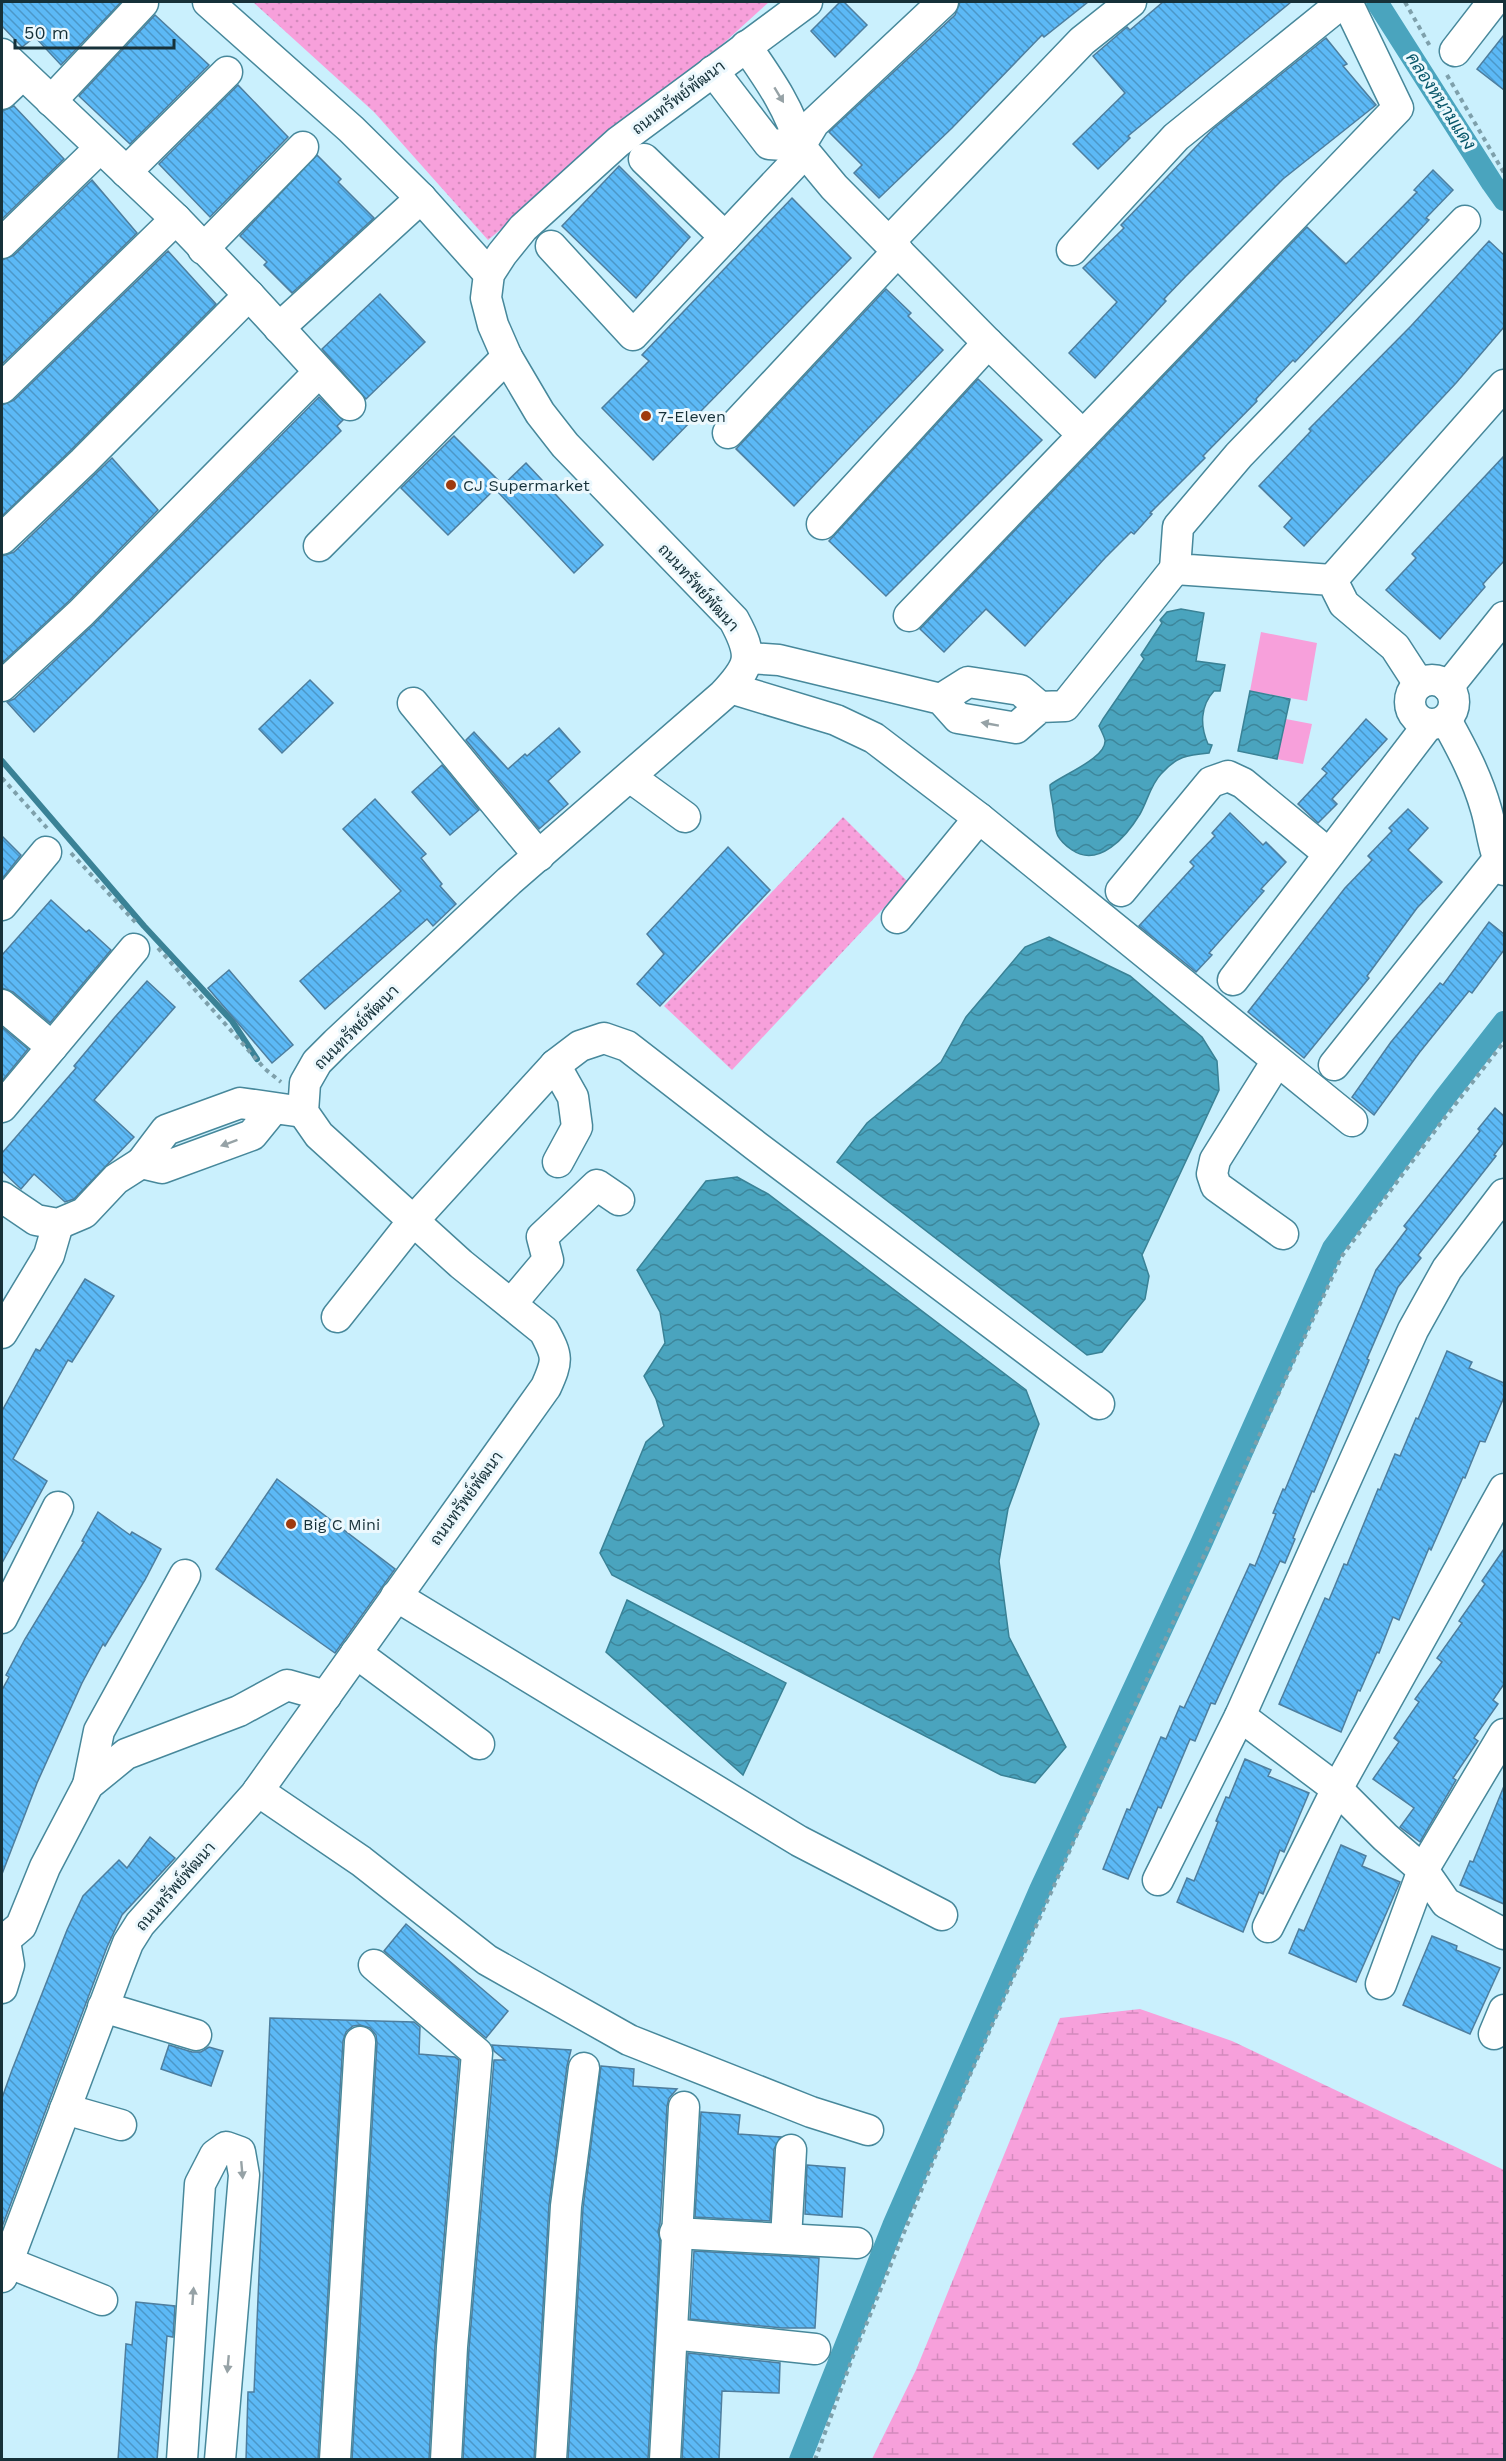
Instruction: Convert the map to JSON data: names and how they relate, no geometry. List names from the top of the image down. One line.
{"streets":{"street":["ถนนทรัพย์พัฒนา"]},"water":["คลองหนามแดง"],"places":["7-Eleven","CJ Supermarket","Big C Mini"],"scale_bar":"50 m"}
